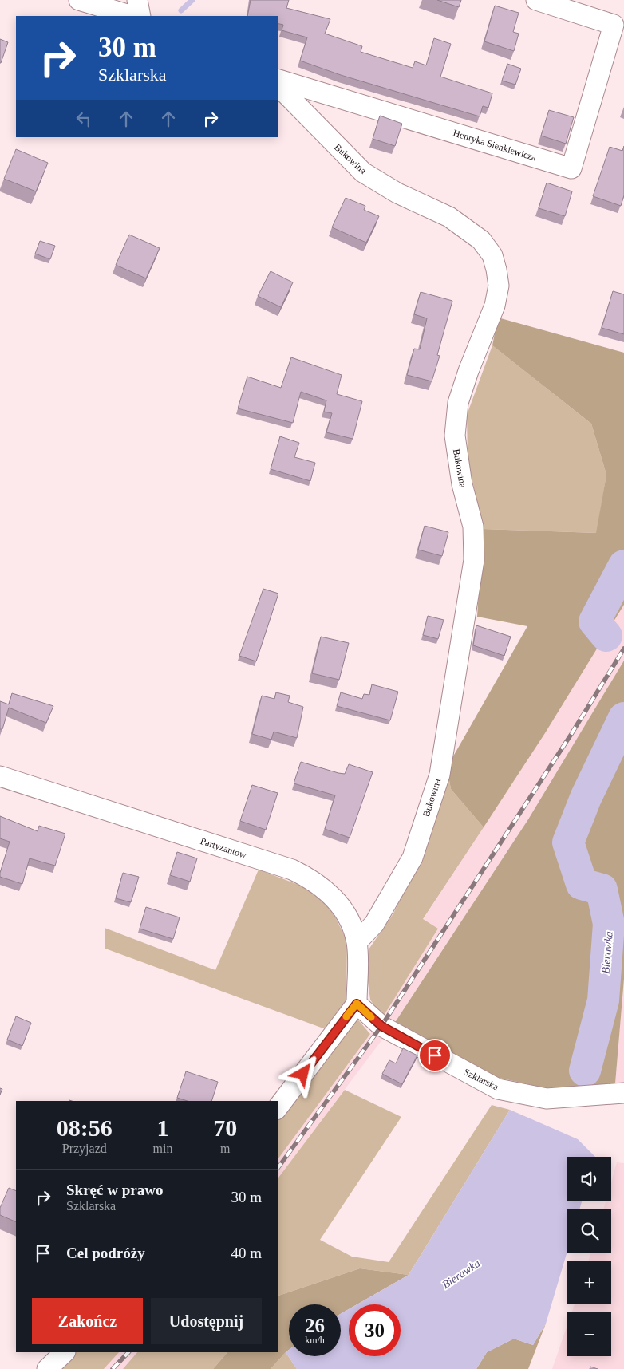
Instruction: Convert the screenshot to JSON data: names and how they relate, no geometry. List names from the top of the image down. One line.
{"streets":{"street":["Henryka Sienkiewicza","Bukowina","Partyzantów","Szklarska"]},"crossings":[["Bukowina","Partyzantów"],["Partyzantów","Szklarska"]],"water":["Bierawka"],"page":{"turn":["30 m","Szklarska"],"eta":["08:56","Przyjazd","1","min","70","m"],"map_buttons":["+","−"],"list":[{"name":"Skręć w prawo","note":"Szklarska","value":"30 m"},{"name":"Cel podróży","value":"40 m"}],"buttons":["Zakończ","Udostępnij"],"speed":"26 km/h","limit":"30"}}
